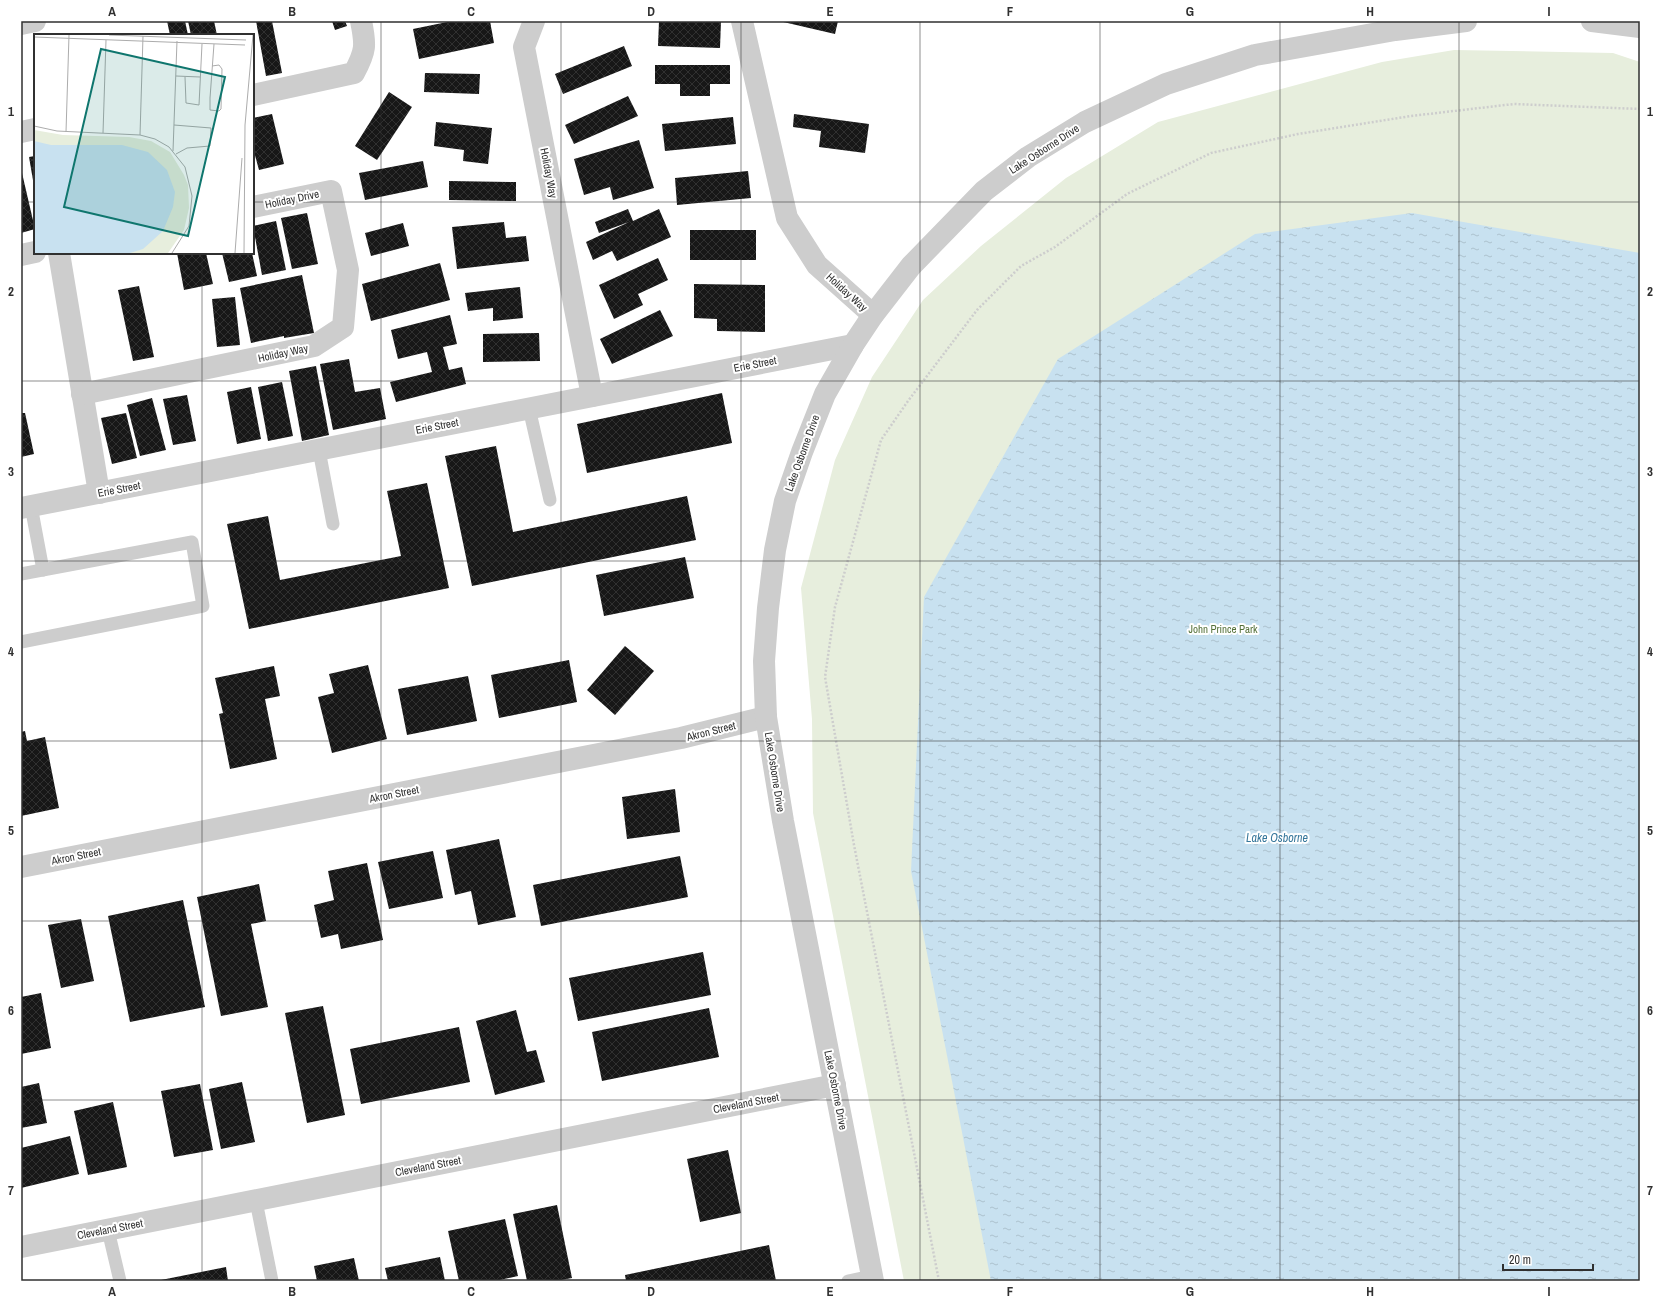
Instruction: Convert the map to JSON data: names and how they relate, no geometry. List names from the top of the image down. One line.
{"streets":{"street":["Lake Osborne Drive","Holiday Way","Holiday Drive","Erie Street","Akron Street","Cleveland Street"]},"crossings":[["Lake Osborne Drive","Holiday Way"],["Lake Osborne Drive","Erie Street"],["Lake Osborne Drive","Akron Street"],["Lake Osborne Drive","Cleveland Street"],["Holiday Way","Holiday Drive"],["Holiday Way","Erie Street"]],"water":["Lake Osborne"],"parks":["John Prince Park"],"scale_bar":"20 m","grid":{"columns":["A","B","C","D","E","F","G","H","I"],"rows":["1","2","3","4","5","6","7"]}}
